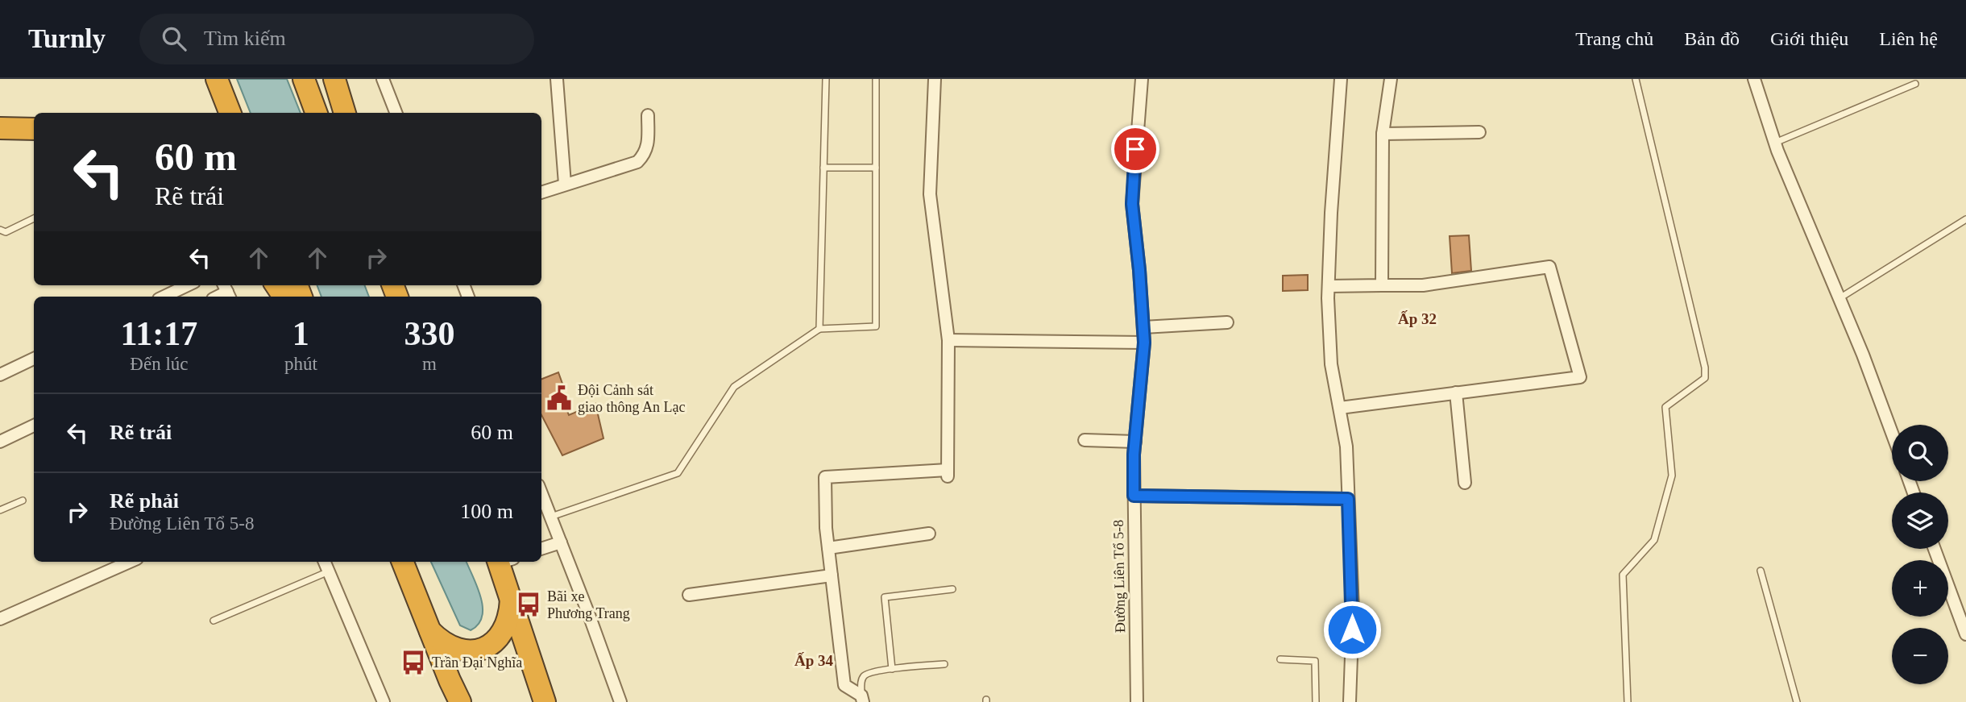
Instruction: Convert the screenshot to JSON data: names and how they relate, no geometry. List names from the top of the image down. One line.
{"streets":{"street":["Đường Liên Tổ 5-8"]},"districts":["Ấp 32","Ấp 34"],"places":{"public building":["Đội Cảnh sát giao thông An Lạc"],"bus stop":["Bãi xe Phương Trang","Trần Đại Nghĩa"]},"page":{"header":"Turnly","search":"Tìm kiếm","nav":["Trang chủ","Bản đồ","Giới thiệu","Liên hệ"],"turn":["60 m","Rẽ trái"],"eta":["11:17","Đến lúc","1","phút","330","m"],"list":[{"name":"Rẽ trái","value":"60 m"},{"name":"Rẽ phải","note":"Đường Liên Tổ 5-8","value":"100 m"}],"map_buttons":["+","−"]}}
